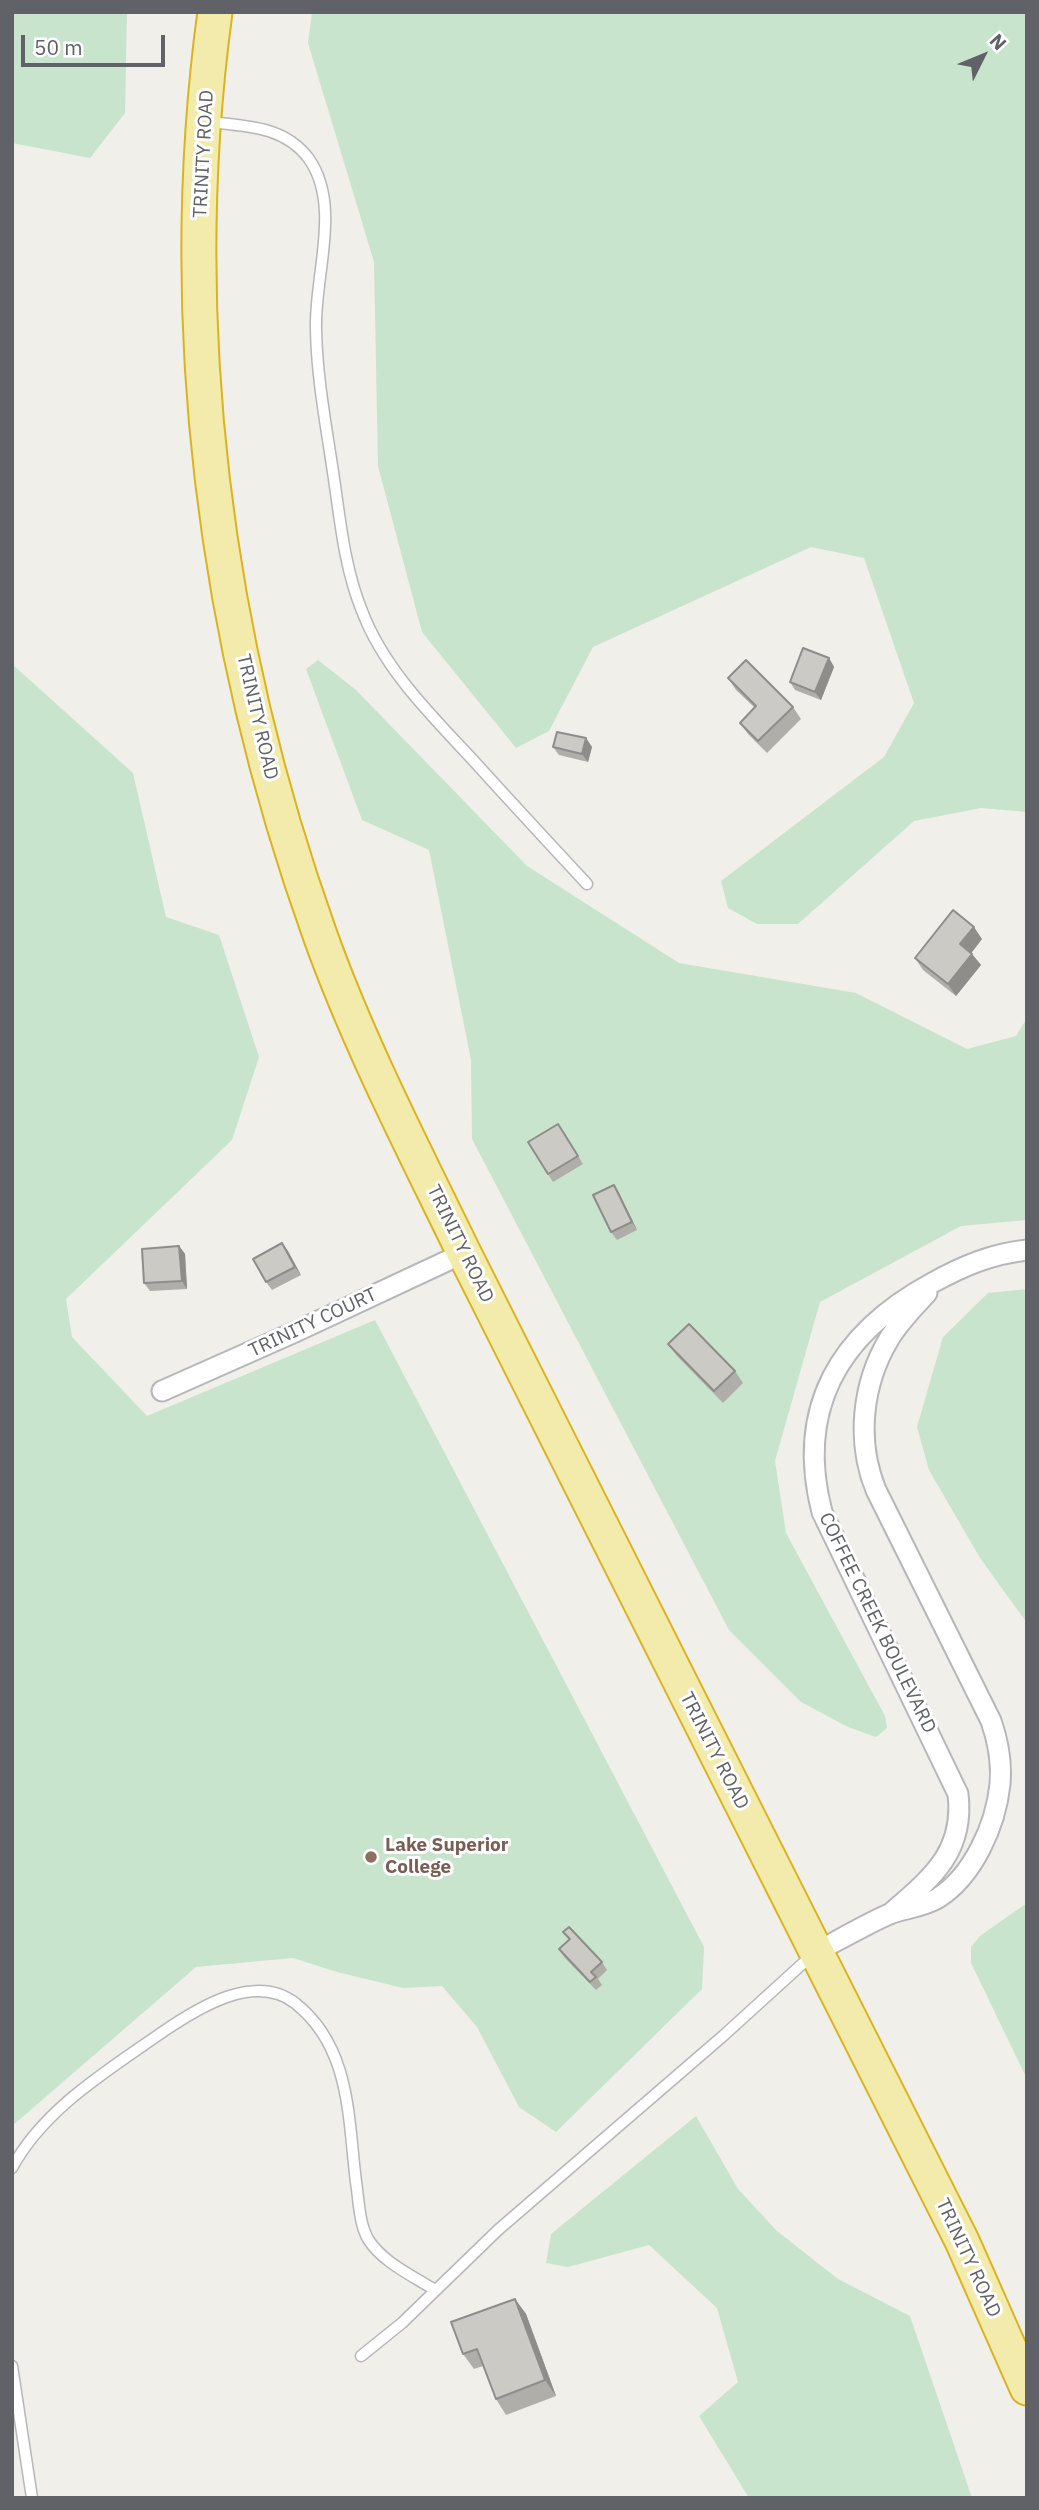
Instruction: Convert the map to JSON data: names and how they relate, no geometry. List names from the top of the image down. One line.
{"streets":{"highway":["TRINITY ROAD"],"street":["TRINITY COURT","COFFEE CREEK BOULEVARD"]},"crossings":[["TRINITY ROAD","TRINITY COURT"],["TRINITY ROAD","COFFEE CREEK BOULEVARD"]],"places":["Lake Superior College"],"scale_bar":"50 m","north":"top right"}
